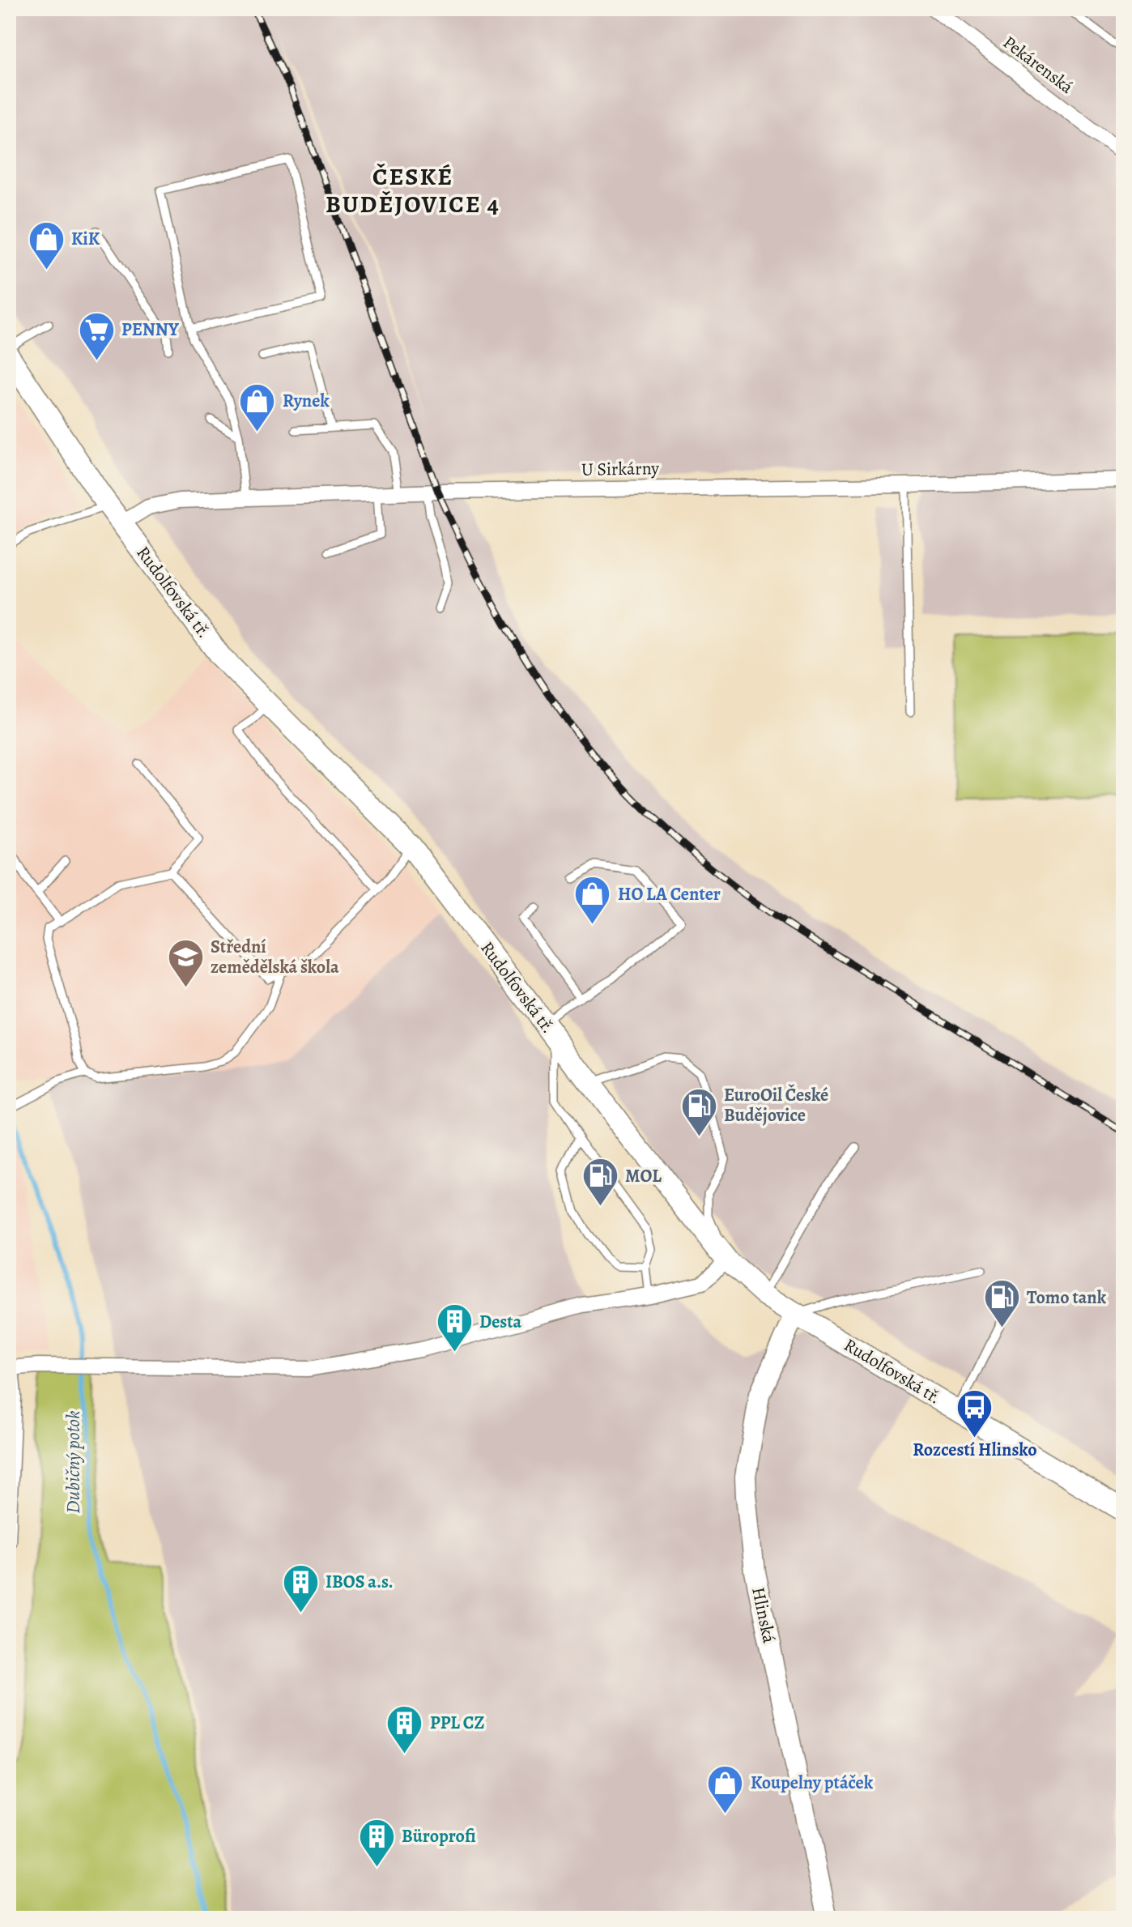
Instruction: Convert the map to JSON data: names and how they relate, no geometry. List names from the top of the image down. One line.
{"streets":{"main road":["Rudolfovská tř."],"street":["Pekárenská","U Sirkárny","Hlinská"]},"crossings":[["U Sirkárny","Rudolfovská tř."],["Rudolfovská tř.","Hlinská"]],"districts":["ČESKÉ BUDĚJOVICE 4"],"water":["Dubičný potok"],"places":{"shop":["KiK","Rynek","HO LA Center","Koupelny ptáček"],"supermarket":["PENNY"],"school or university":["Střední zemědělská škola"],"fuel station":["EuroOil České Budějovice","MOL","Tomo tank"],"building":["Desta","IBOS a.s.","PPL CZ","Büroprofi"],"bus stop":["Rozcestí Hlinsko"]}}
